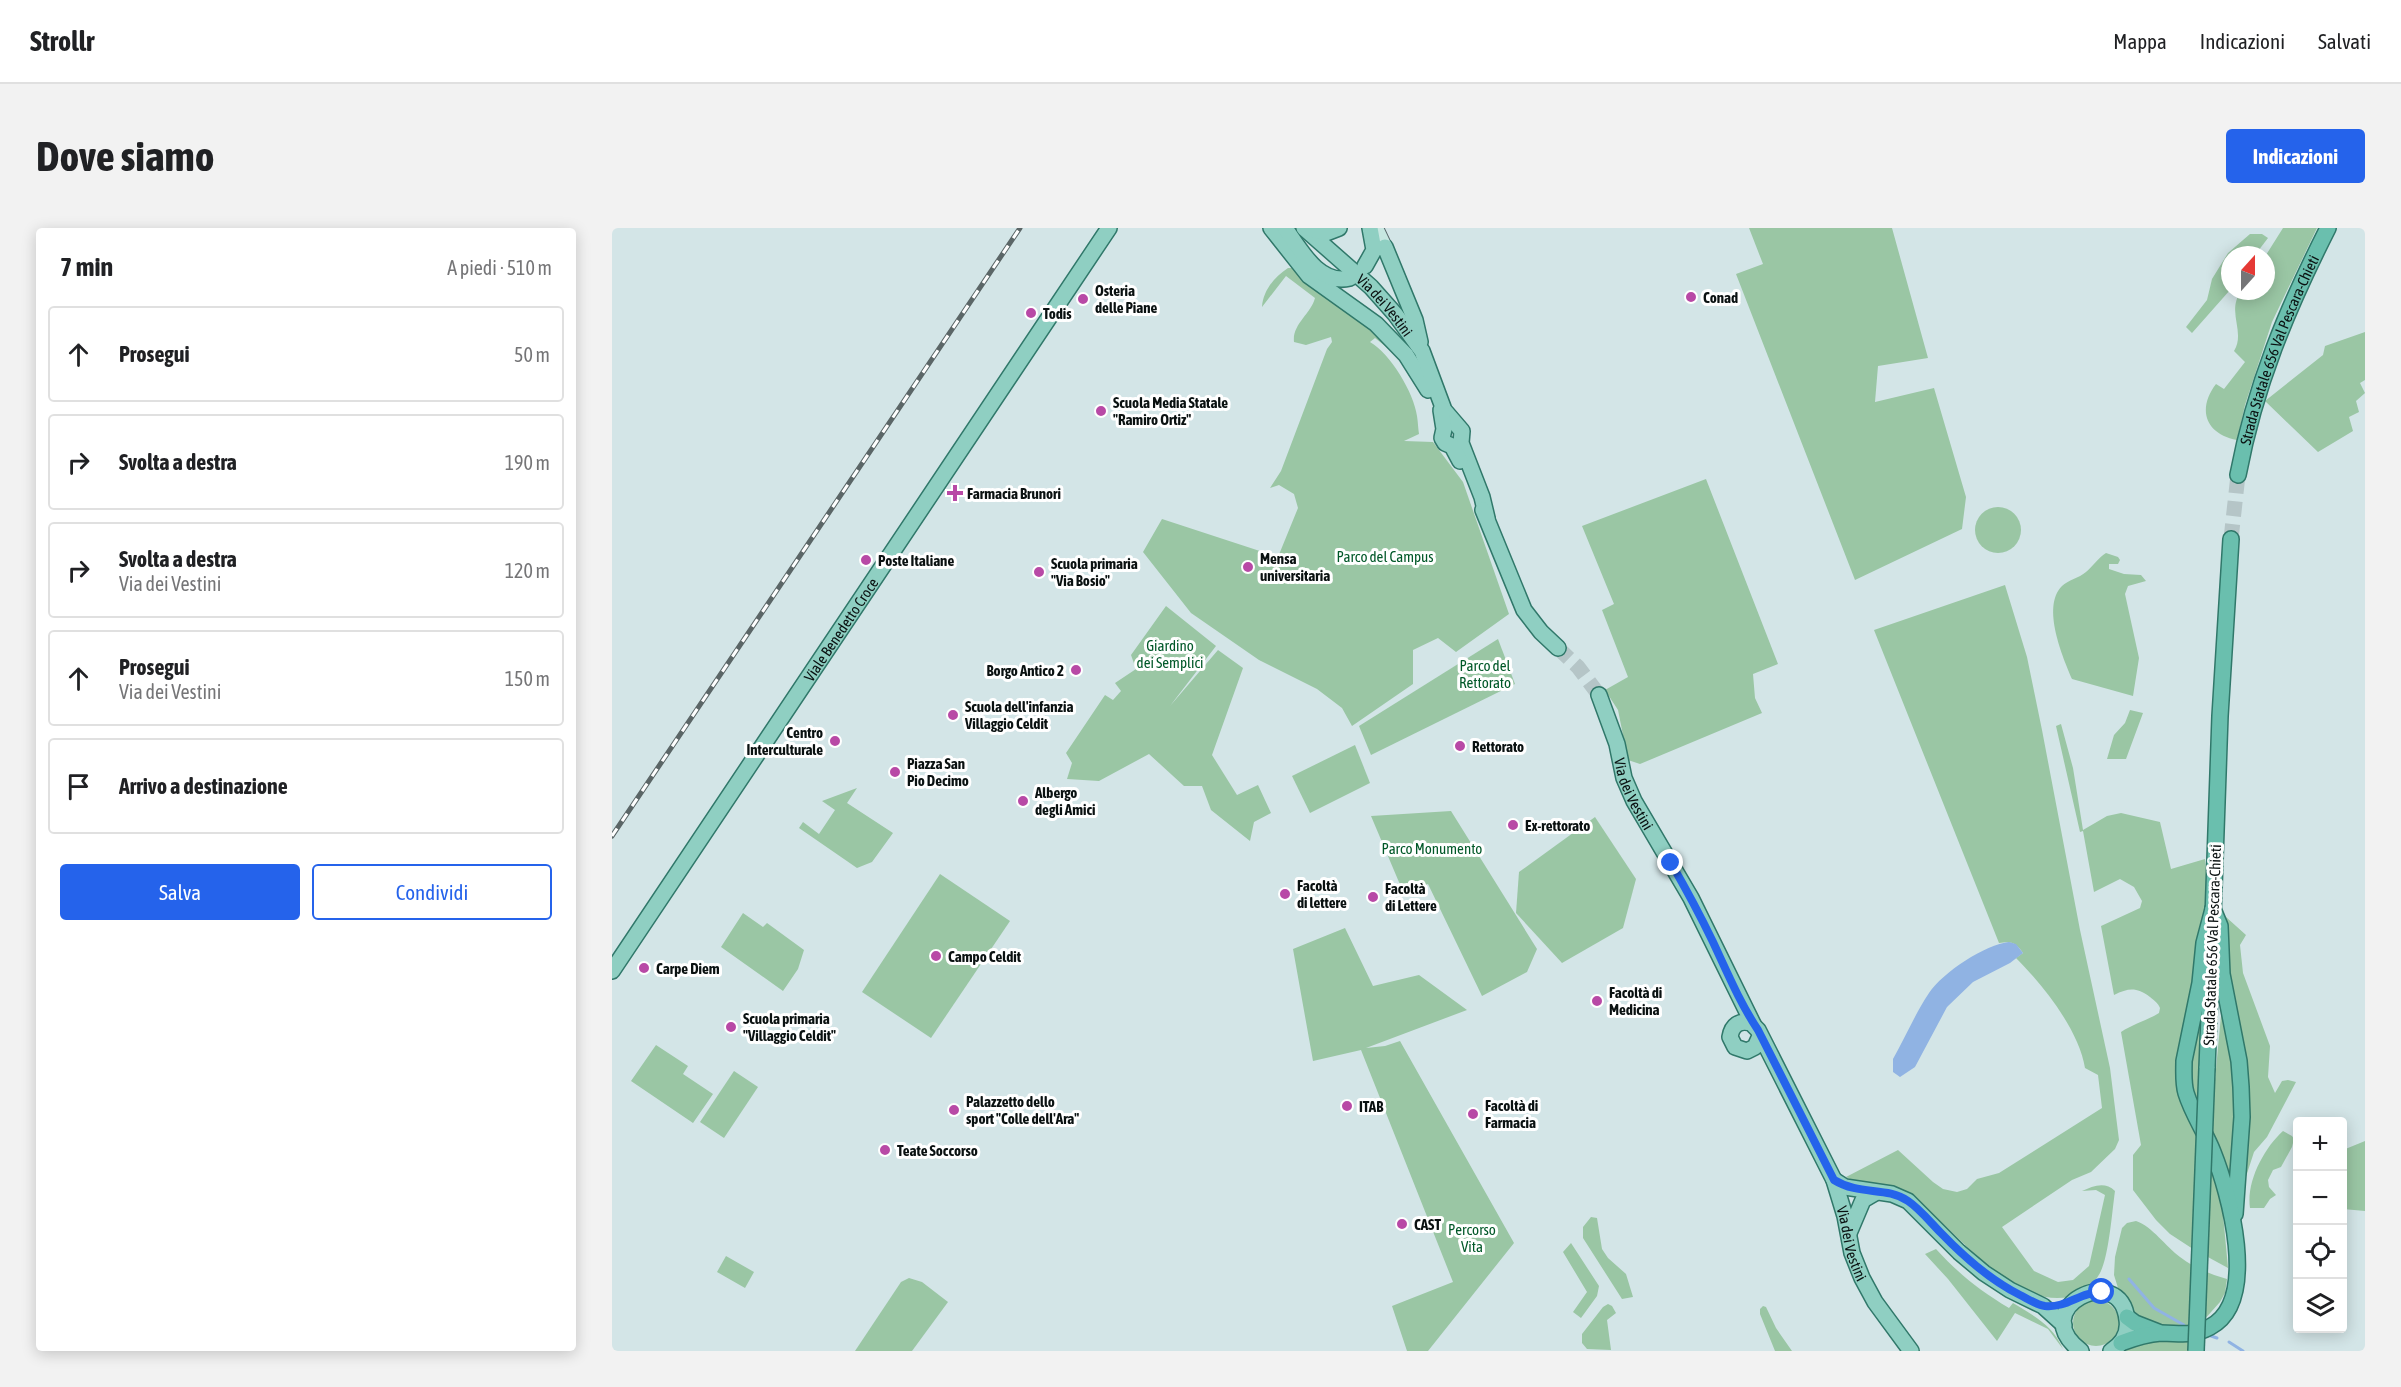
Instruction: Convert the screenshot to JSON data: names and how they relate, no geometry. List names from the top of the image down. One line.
{"streets":{"highway":["Strada Statale 656 Val Pescara-Chieti"],"main road":["Via dei Vestini","Viale Benedetto Croce"]},"parks":["Parco del Campus","Giardino dei Semplici","Parco del Rettorato","Parco Monumento","Percorso Vita"],"places":{"other":["Conad","Osteria delle Piane","Todis","Scuola Media Statale \"Ramiro Ortiz\"","Poste Italiane","Mensa universitaria","Scuola primaria \"Via Bosio\"","Borgo Antico 2","Scuola dell'infanzia Villaggio Celdit","Centro Interculturale","Rettorato","Piazza San Pio Decimo","Albergo degli Amici","Ex-rettorato","Facoltà di lettere","Facoltà di Lettere","Campo Celdit","Carpe Diem","Facoltà di Medicina","Scuola primaria \"Villaggio Celdit\"","ITAB","Palazzetto dello sport \"Colle dell'Ara\"","Facoltà di Farmacia","Teate Soccorso","CAST"],"health":["Farmacia Brunori"]},"north":"top","page":{"header":"Strollr","nav":["Mappa","Indicazioni","Salvati"],"buttons":["Indicazioni",["Salva","Condividi"]],"title":"Dove siamo","heading":["7 min","A piedi · 510 m"],"list":[["Prosegui","50 m"],["Svolta a destra","190 m"],["Svolta a destra","Via dei Vestini","120 m"],["Prosegui","Via dei Vestini","150 m"],"Arrivo a destinazione"],"map_buttons":["+","−"]}}
